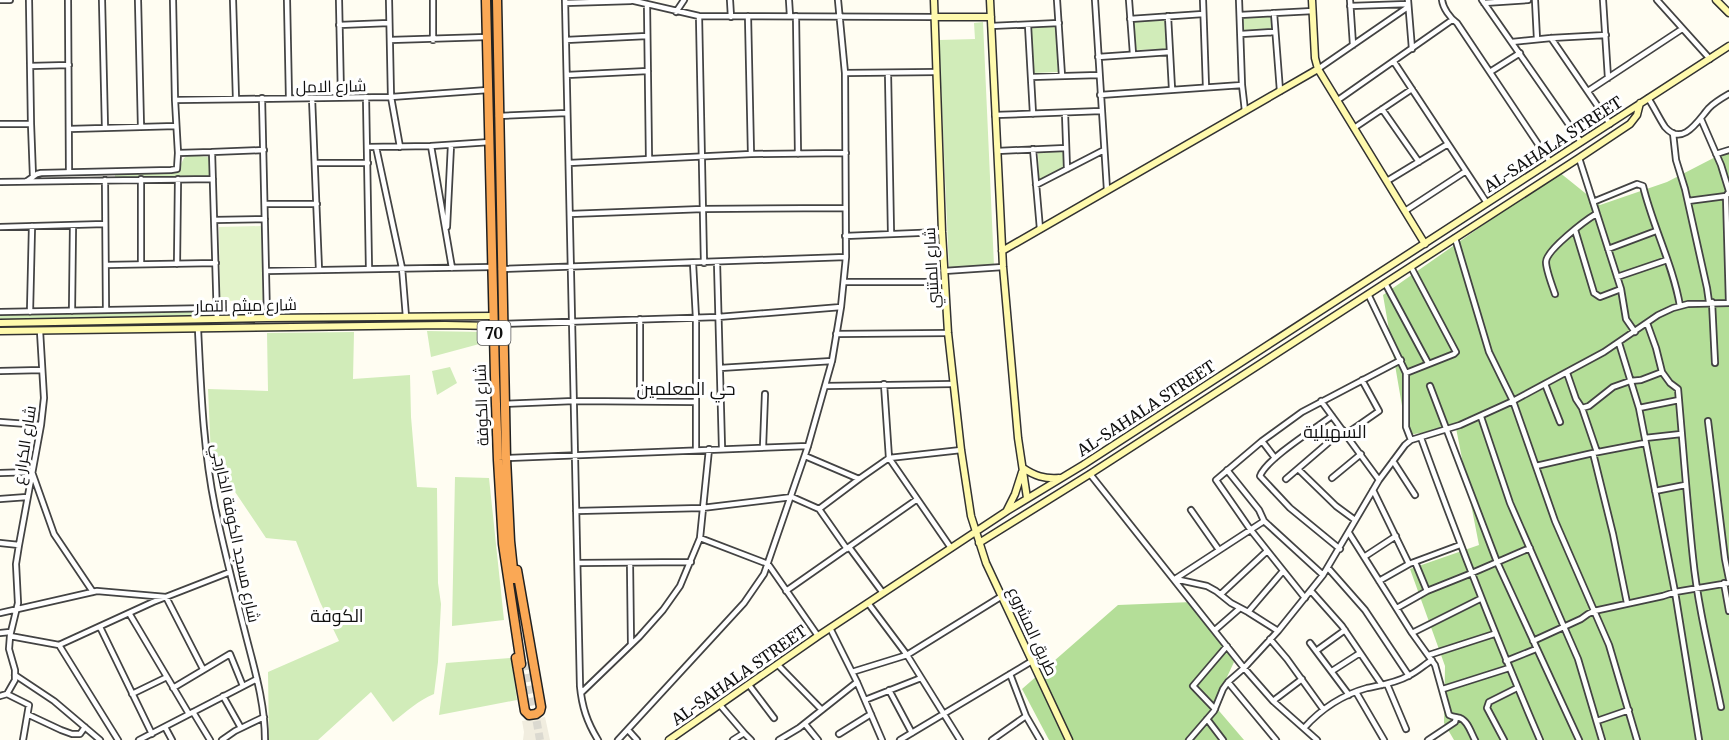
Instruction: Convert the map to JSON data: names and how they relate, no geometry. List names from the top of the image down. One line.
{"streets":{"highway":["70","شارع الكوفة"],"street":["شارع الامل","AL-SAHALA STREET","شارع المتنبي","شارع ميثم التمار","شارع الكرار ع","شارع مسجد الكوفة الخارجي","طريق المشروع"]},"crossings":[["شارع الامل","شارع الكوفة"],["AL-SAHALA STREET","شارع المتنبي"],["AL-SAHALA STREET","طريق المشروع"],["شارع المتنبي","طريق المشروع"],["شارع ميثم التمار","شارع الكوفة"]],"districts":["حي المعلمين","السهيلية","الكوفة"]}
